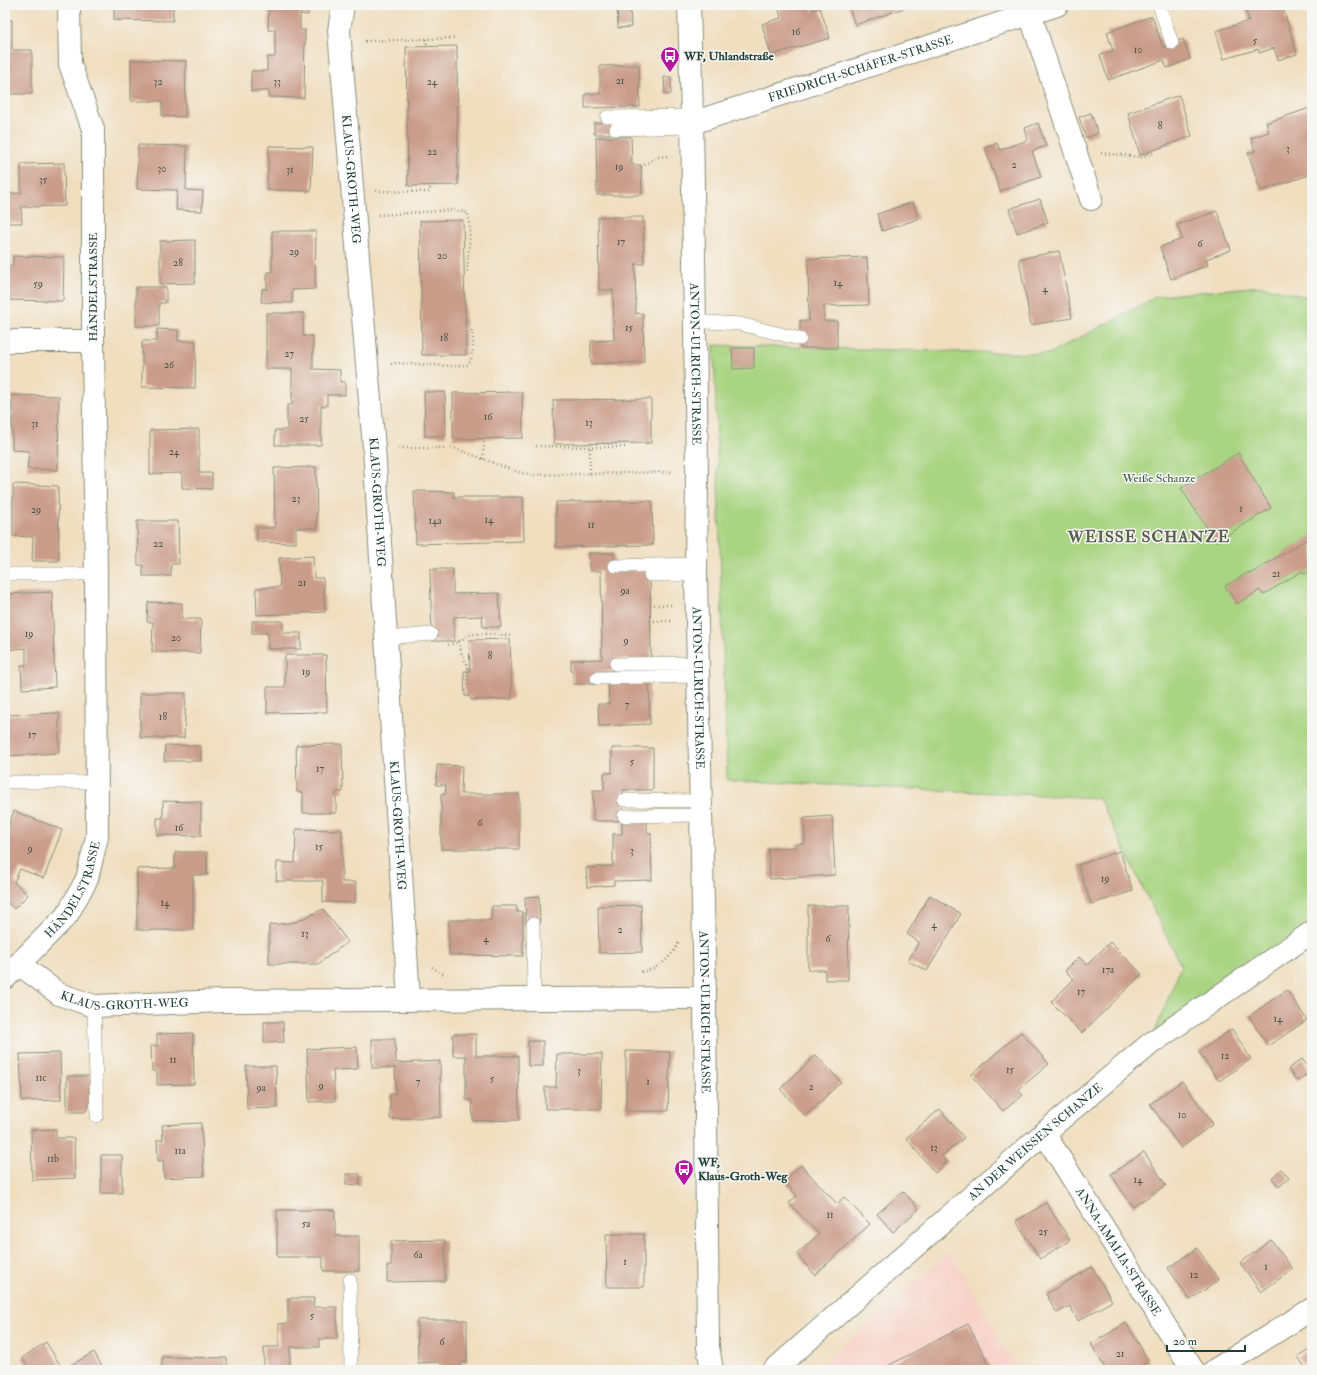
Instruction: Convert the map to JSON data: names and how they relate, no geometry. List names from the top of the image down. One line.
{"streets":{"street":["FRIEDRICH-SCHÄFER-STRASSE","KLAUS-GROTH-WEG","HÄNDELSTRASSE","ANTON-ULRICH-STRASSE","AN DER WEISSEN SCHANZE","ANNA-AMALIA-STRASSE"]},"crossings":[["FRIEDRICH-SCHÄFER-STRASSE","ANTON-ULRICH-STRASSE"],["KLAUS-GROTH-WEG","HÄNDELSTRASSE"],["KLAUS-GROTH-WEG","ANTON-ULRICH-STRASSE"],["AN DER WEISSEN SCHANZE","ANNA-AMALIA-STRASSE"]],"districts":["WEISSE SCHANZE"],"parks":["Weiße Schanze"],"places":{"bus stop":["WF, Uhlandstraße","WF, Klaus-Groth-Weg"]},"house_numbers":["16","5","10","21","32","33","24","8","3","22","2","19","30","31","35","17","6","29","20","28","14","59","4","15","18","27","26","16","25","13","31","24","23","1","29","14","14a","11","22","21","21","9a","19","20","9","8","19","7","18","17","5","17","6","16","15","9","3","19","14","4","2","13","4","6","17a","17","14","12","11","15","3","11c","5","7","1","9","2","9a","10","13","11a","11b","14","11","5a","25","6a","1","1","12","5","6","21"],"scale_bar":"20 m"}
